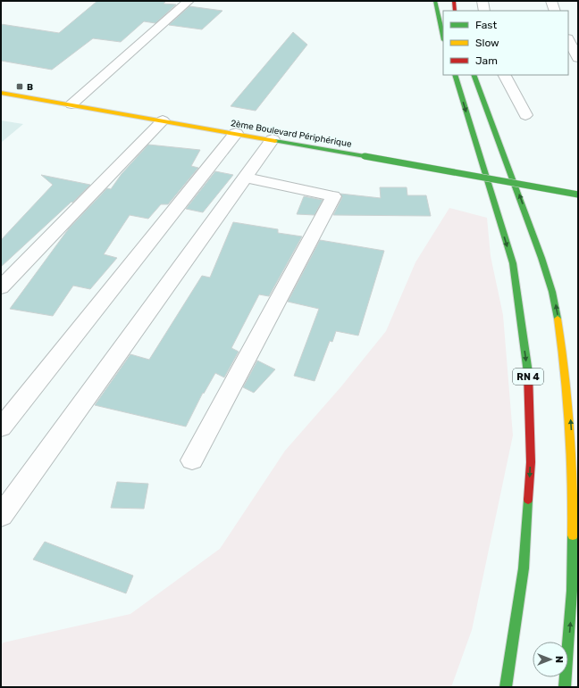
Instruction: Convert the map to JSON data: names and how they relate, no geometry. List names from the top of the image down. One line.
{"streets":{"main road":["2ème Boulevard Périphérique","RN 4"]},"places":{"transit":["B"]},"legend":["Fast","Slow","Jam"],"north":"right"}
